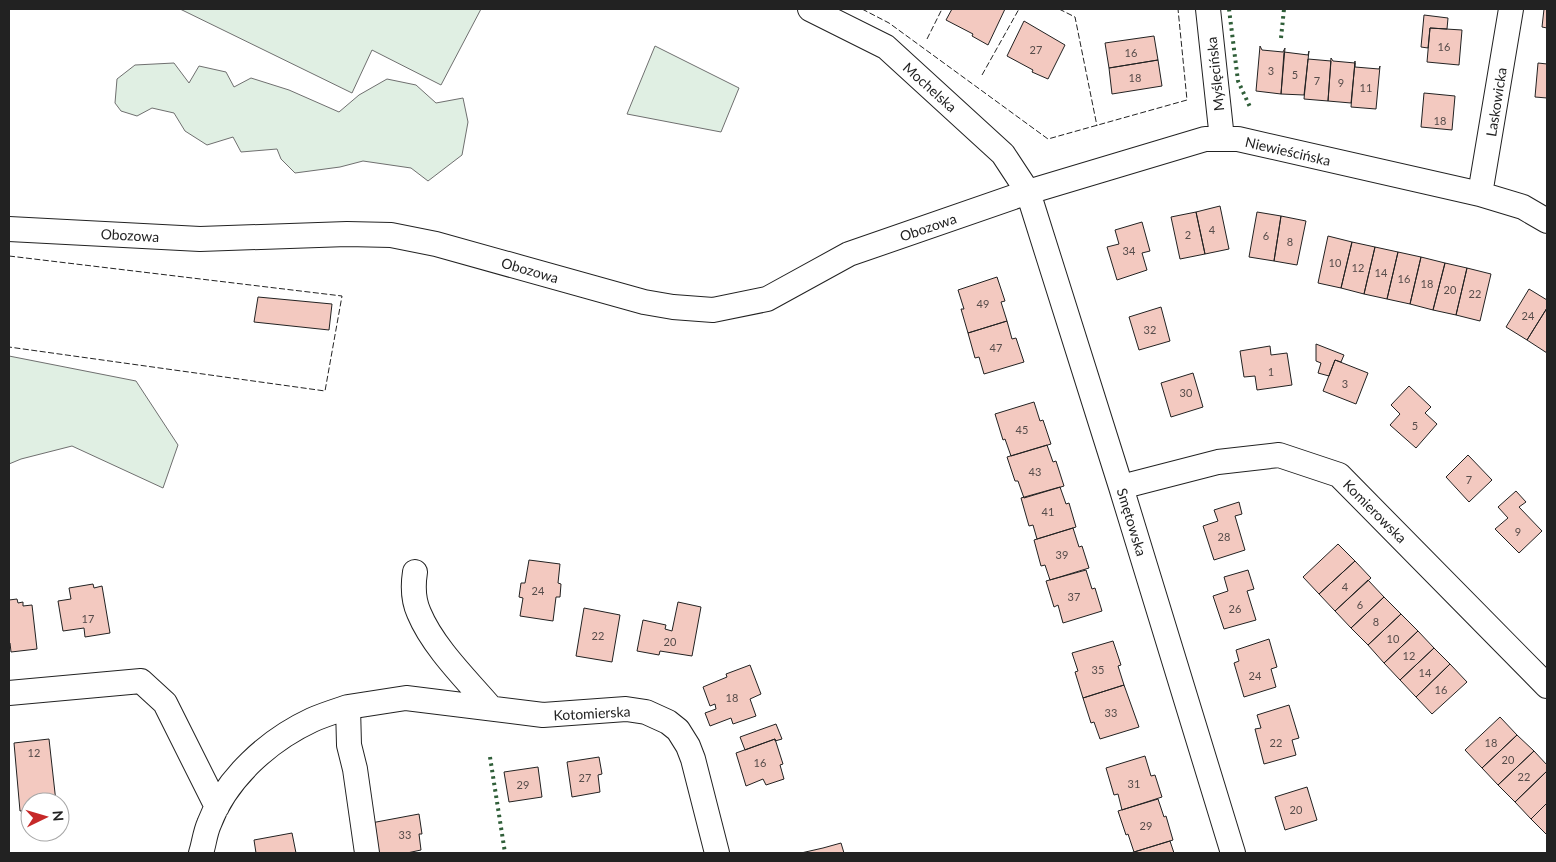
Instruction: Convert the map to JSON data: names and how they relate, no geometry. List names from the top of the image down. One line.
{"streets":{"street":["Myślęcińska","Mochelska","Laskowicka","Niewieścińska","Obozowa","Komierowska","Smętowska","Kotomierska"]},"crossings":[["Myślęcińska","Niewieścińska"],["Mochelska","Niewieścińska"],["Mochelska","Obozowa"],["Mochelska","Smętowska"],["Laskowicka","Niewieścińska"],["Niewieścińska","Obozowa"],["Niewieścińska","Smętowska"],["Obozowa","Smętowska"],["Komierowska","Smętowska"]],"house_numbers":["16","27","16","3","5","18","7","9","11","18","4","2","6","8","34","10","12","14","16","18","20","22","49","24","32","47","1","3","30","5","45","43","7","41","9","28","39","4","24","37","6","26","17","8","22","10","20","12","35","14","24","16","18","33","22","18","12","20","16","22","27","31","29","20","29","33"],"north":"right"}
